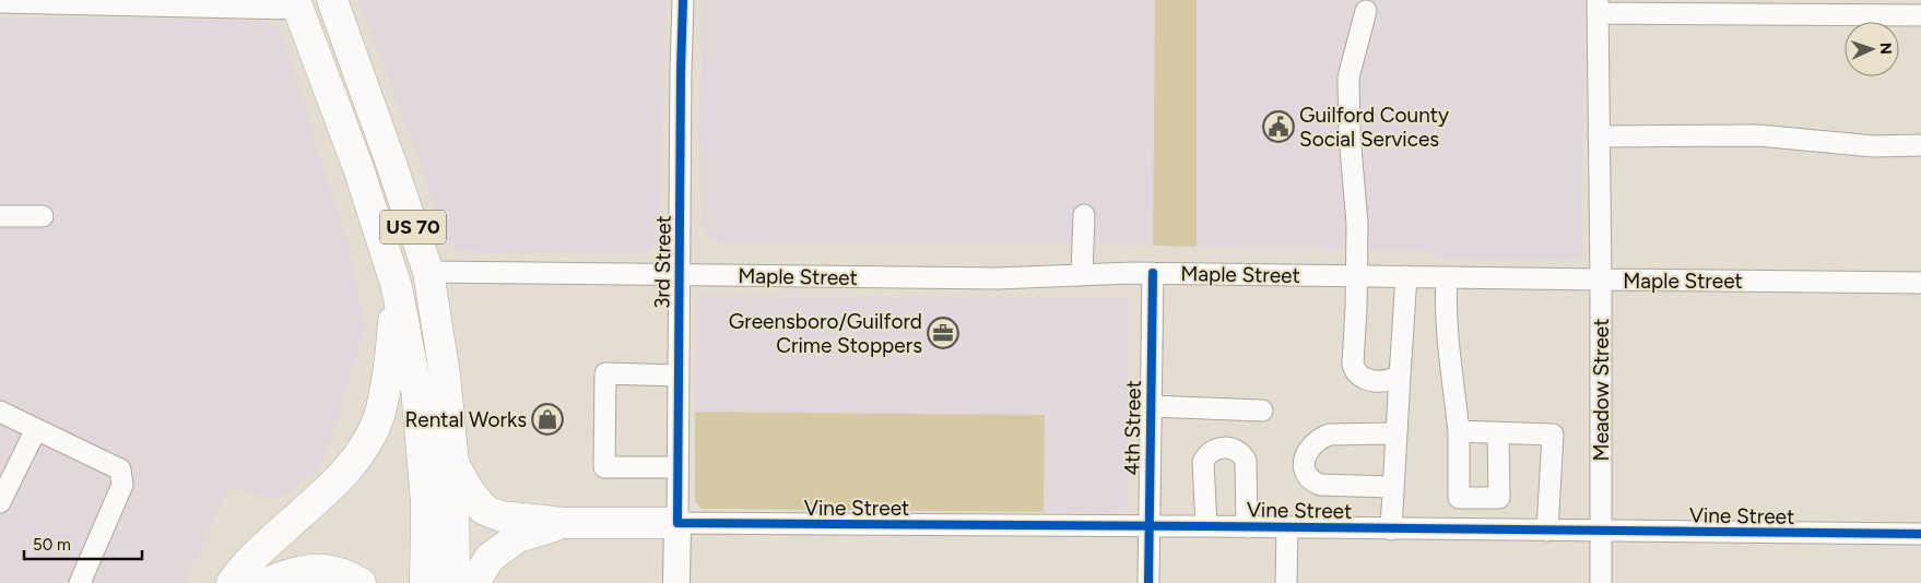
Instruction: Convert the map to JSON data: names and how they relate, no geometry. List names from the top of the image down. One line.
{"streets":{"highway":["US 70"],"main road":["3rd Street"],"street":["Maple Street","Meadow Street","4th Street","Vine Street"]},"crossings":[["US 70","Maple Street"],["3rd Street","Maple Street"],["3rd Street","Vine Street"],["Maple Street","Meadow Street"],["Maple Street","4th Street"],["Meadow Street","Vine Street"],["4th Street","Vine Street"]],"places":{"public building":["Guilford County Social Services"],"office":["Greensboro/Guilford Crime Stoppers"],"shop":["Rental Works"]},"scale_bar":"50 m","north":"right"}
